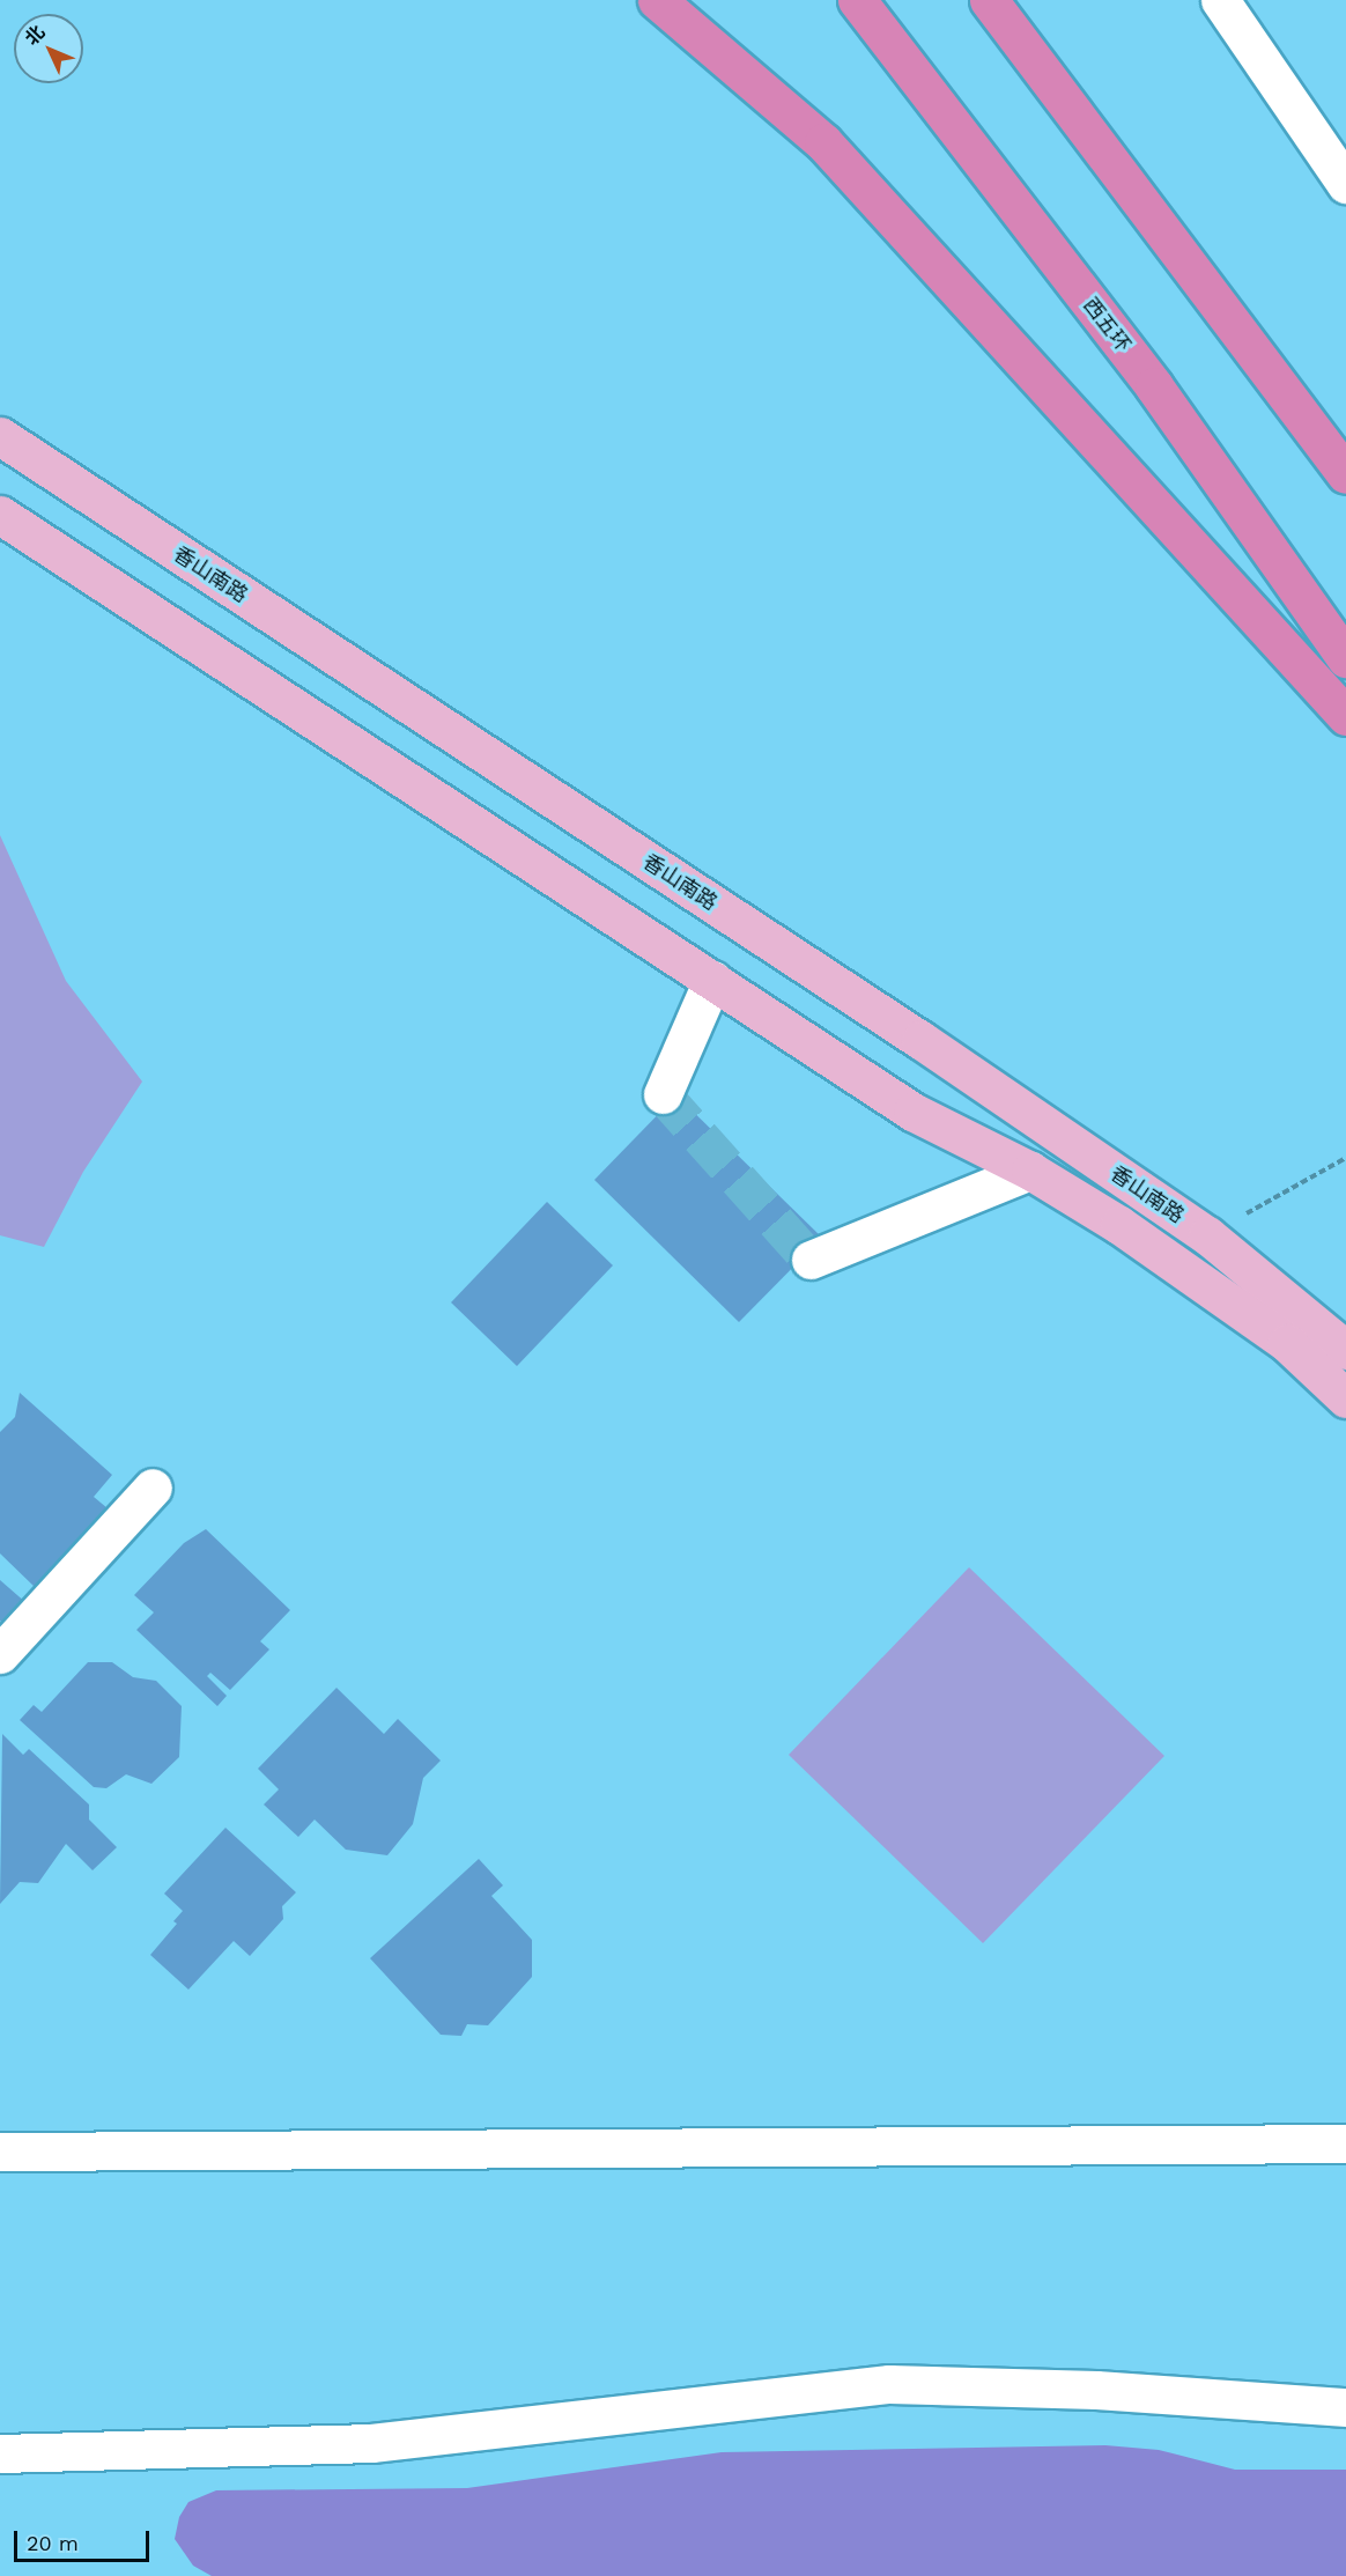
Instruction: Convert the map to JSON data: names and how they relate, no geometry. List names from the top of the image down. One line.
{"streets":{"highway":["西五环"],"main road":["香山南路"]},"scale_bar":"20 m","north":"top left"}
